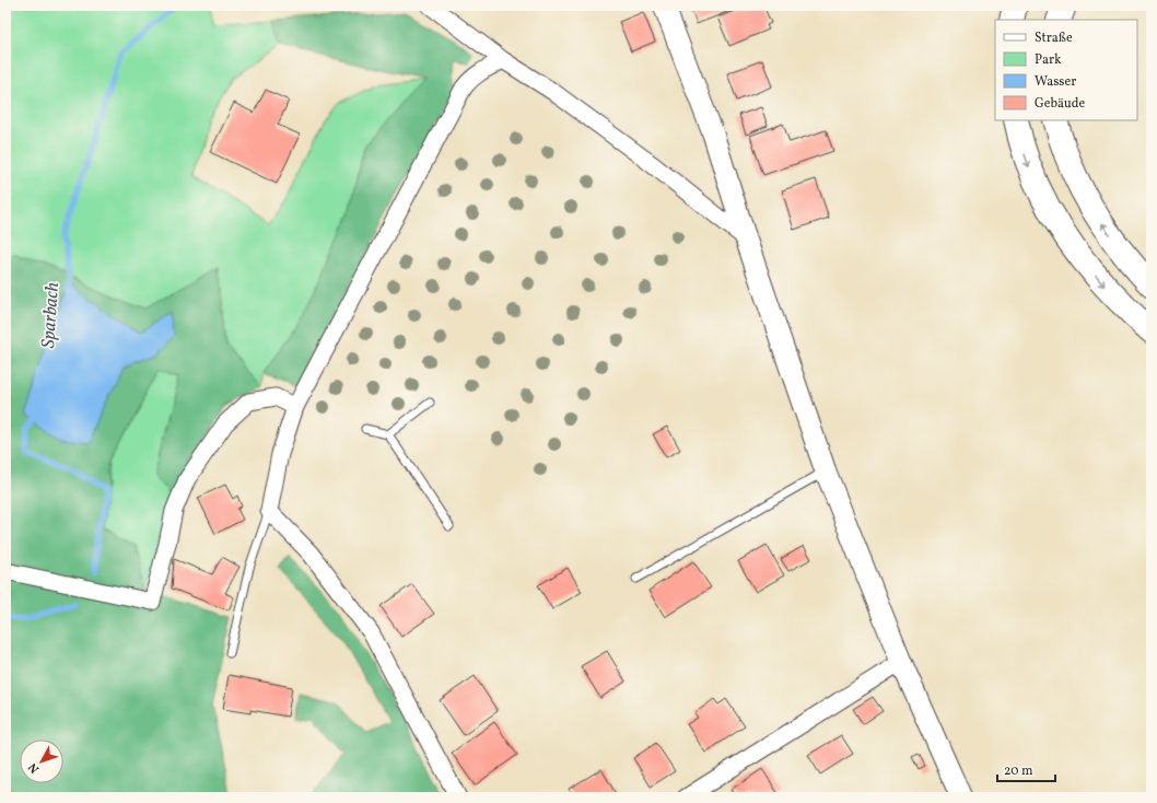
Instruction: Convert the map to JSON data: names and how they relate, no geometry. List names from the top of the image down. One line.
{"water":["Sparbach"],"legend":["Straße","Park","Wasser","Gebäude"],"scale_bar":"20 m","north":"bottom left"}
